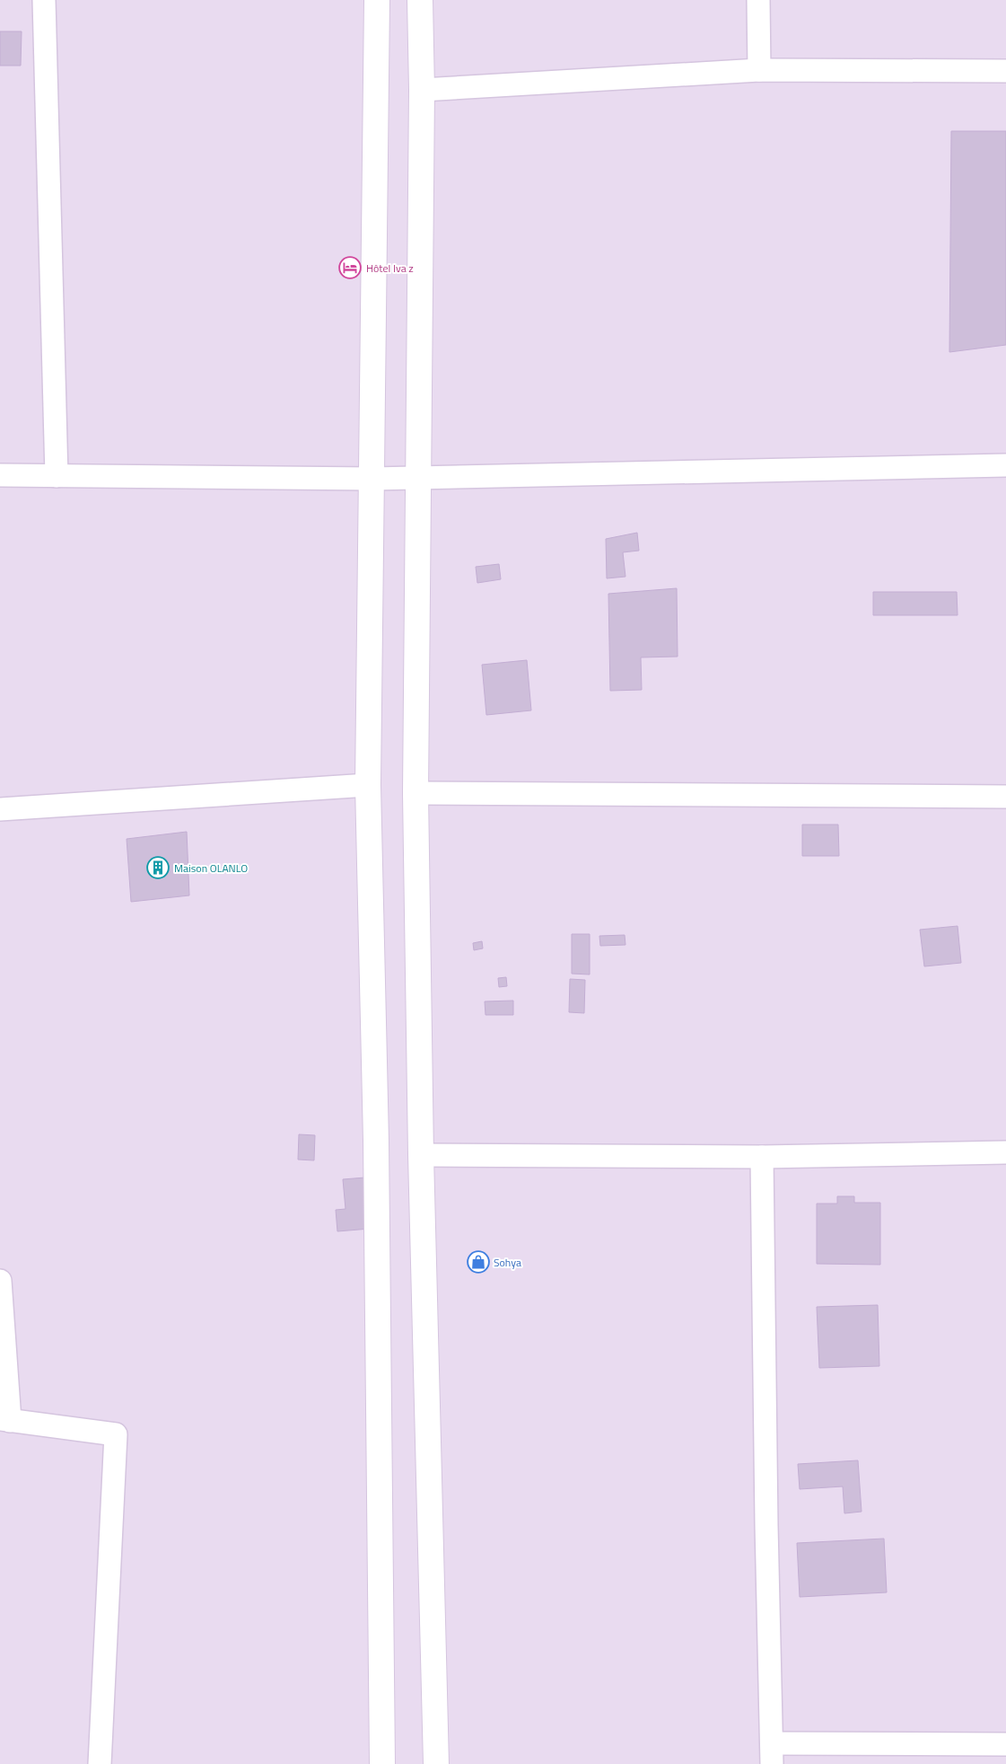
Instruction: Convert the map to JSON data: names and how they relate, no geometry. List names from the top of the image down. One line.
{"places":{"hotel":["Hôtel Iva z"],"building":["Maison OLANLO"],"shop":["Sohya"]}}
